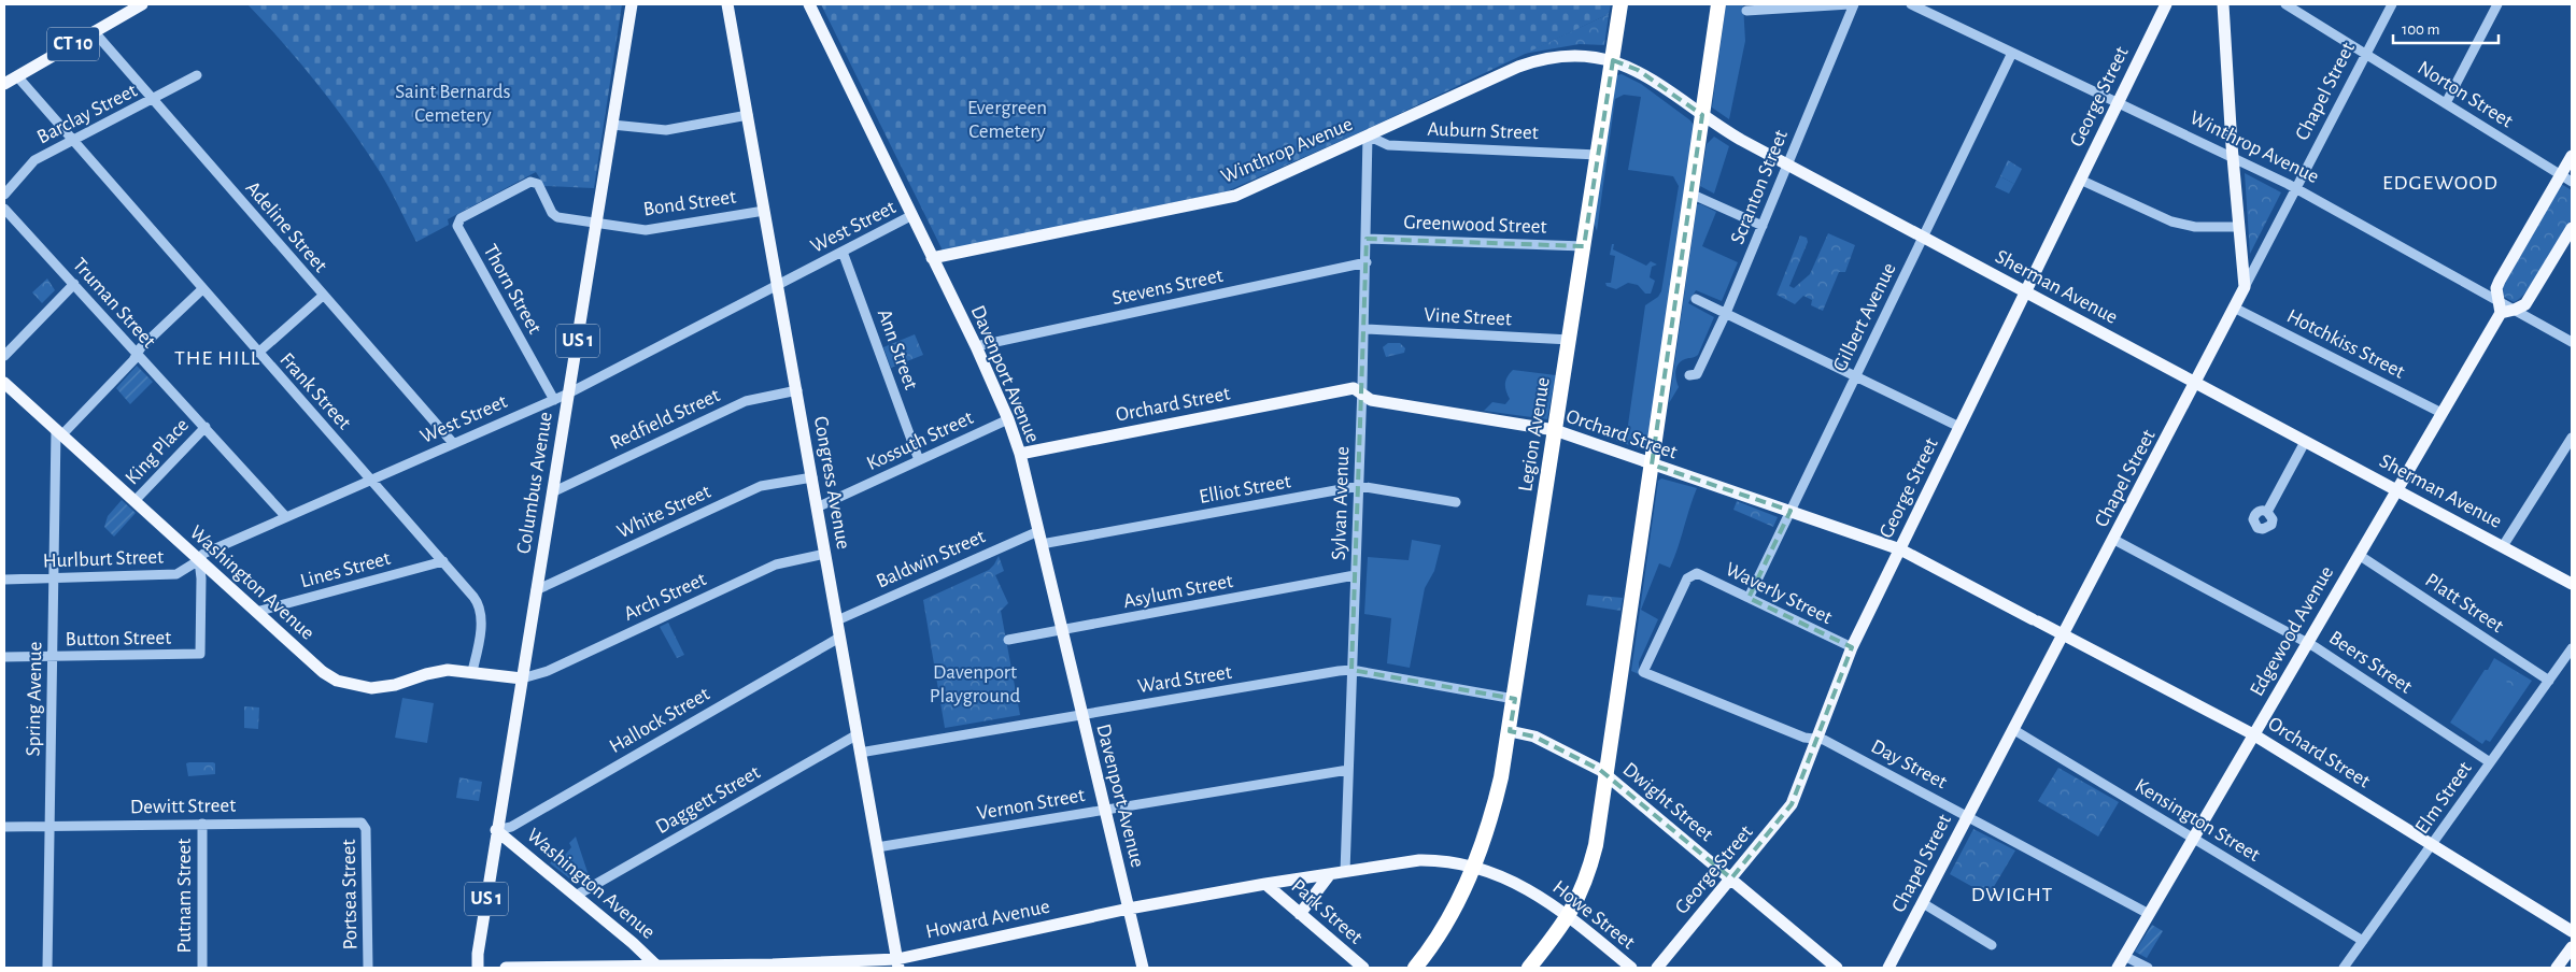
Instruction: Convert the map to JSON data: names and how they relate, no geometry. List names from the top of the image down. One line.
{"streets":{"highway":["Legion Avenue"],"main road":["CT 10","Chapel Street","George Street","Winthrop Avenue","Sherman Avenue","US 1","Davenport Avenue","Orchard Street","Columbus Avenue","Congress Avenue","Washington Avenue","Edgewood Avenue","Dwight Street","Park Street","Howe Street","Howard Avenue"],"street":["Norton Street","Barclay Street","Auburn Street","Scranton Street","Bond Street","Greenwood Street","Adeline Street","West Street","Stevens Street","Thorn Street","Truman Street","Vine Street","Gilbert Avenue","Hotchkiss Street","Ann Street","Frank Street","Redfield Street","Kossuth Street","King Place","Elliot Street","Sylvan Avenue","White Street","Hurlburt Street","Baldwin Street","Lines Street","Asylum Street","Waverly Street","Arch Street","Platt Street","Button Street","Beers Street","Ward Street","Spring Avenue","Hallock Street","Day Street","Elm Street","Daggett Street","Vernon Street","Dewitt Street","Kensington Street","Portsea Street","Putnam Street"]},"crossings":[["CT 10","Adeline Street"],["CT 10","Frank Street"],["Chapel Street","Norton Street"],["Chapel Street","Winthrop Avenue"],["Chapel Street","Sherman Avenue"],["Chapel Street","Hotchkiss Street"],["Chapel Street","Orchard Street"],["Chapel Street","Beers Street"],["Chapel Street","Day Street"],["Chapel Street","Kensington Street"],["Norton Street","Edgewood Avenue"],["George Street","Winthrop Avenue"],["George Street","Sherman Avenue"],["George Street","Orchard Street"],["George Street","Waverly Street"],["George Street","Day Street"],["George Street","Dwight Street"],["Barclay Street","Adeline Street"],["Barclay Street","Frank Street"],["Auburn Street","Winthrop Avenue"],["Auburn Street","Legion Avenue"],["Auburn Street","Sylvan Avenue"],["Winthrop Avenue","Sherman Avenue"],["Winthrop Avenue","Gilbert Avenue"],["Winthrop Avenue","Davenport Avenue"],["Winthrop Avenue","Sylvan Avenue"],["Winthrop Avenue","Edgewood Avenue"],["Scranton Street","Sherman Avenue"],["Bond Street","Thorn Street"],["Bond Street","Columbus Avenue"],["Bond Street","Congress Avenue"],["Greenwood Street","Legion Avenue"],["Greenwood Street","Sylvan Avenue"],["Adeline Street","West Street"],["West Street","Thorn Street"],["West Street","Truman Street"],["West Street","Ann Street"],["West Street","Davenport Avenue"],["West Street","Frank Street"],["West Street","Columbus Avenue"],["West Street","Congress Avenue"],["West Street","Hurlburt Street"],["West Street","Washington Avenue"],["West Street","Button Street"],["Stevens Street","Davenport Avenue"],["Stevens Street","Sylvan Avenue"],["Sherman Avenue","Gilbert Avenue"],["Sherman Avenue","Legion Avenue"],["Sherman Avenue","Edgewood Avenue"],["Truman Street","King Place"],["Vine Street","Legion Avenue"],["Vine Street","Sylvan Avenue"],["Gilbert Avenue","Orchard Street"],["Gilbert Avenue","Waverly Street"],["Hotchkiss Street","Edgewood Avenue"],["Ann Street","Kossuth Street"],["Davenport Avenue","Orchard Street"],["Davenport Avenue","Kossuth Street"],["Davenport Avenue","Elliot Street"],["Davenport Avenue","Baldwin Street"],["Davenport Avenue","Asylum Street"],["Davenport Avenue","Ward Street"],["Davenport Avenue","Vernon Street"],["Davenport Avenue","Howard Avenue"],["Frank Street","Lines Street"],["Frank Street","Washington Avenue"],["Orchard Street","Legion Avenue"],["Orchard Street","Sylvan Avenue"],["Orchard Street","Edgewood Avenue"],["Orchard Street","Elm Street"],["Redfield Street","Columbus Avenue"],["Redfield Street","Congress Avenue"],["Legion Avenue","Ward Street"],["Legion Avenue","Dwight Street"],["Legion Avenue","Howe Street"],["Legion Avenue","Howard Avenue"],["Kossuth Street","Congress Avenue"],["King Place","Washington Avenue"],["Columbus Avenue","White Street"],["Columbus Avenue","Washington Avenue"],["Columbus Avenue","Arch Street"],["Columbus Avenue","Hallock Street"],["Congress Avenue","White Street"],["Congress Avenue","Baldwin Street"],["Congress Avenue","Arch Street"],["Congress Avenue","Ward Street"],["Congress Avenue","Hallock Street"],["Congress Avenue","Daggett Street"],["Congress Avenue","Vernon Street"],["Congress Avenue","Howard Avenue"],["Elliot Street","Sylvan Avenue"],["Sylvan Avenue","Asylum Street"],["Sylvan Avenue","Ward Street"],["Sylvan Avenue","Vernon Street"],["Sylvan Avenue","Howard Avenue"],["Hurlburt Street","Washington Avenue"],["Hurlburt Street","Button Street"],["Hurlburt Street","Spring Avenue"],["Lines Street","Washington Avenue"],["Washington Avenue","Arch Street"],["Washington Avenue","Button Street"],["Washington Avenue","Spring Avenue"],["Washington Avenue","Hallock Street"],["Washington Avenue","Daggett Street"],["Washington Avenue","Howard Avenue"],["Waverly Street","Day Street"],["Platt Street","Edgewood Avenue"],["Platt Street","Elm Street"],["Edgewood Avenue","Beers Street"],["Edgewood Avenue","Day Street"],["Edgewood Avenue","Kensington Street"],["Button Street","Spring Avenue"],["Beers Street","Elm Street"],["Spring Avenue","Dewitt Street"],["Elm Street","Kensington Street"],["Dewitt Street","Portsea Street"],["Dewitt Street","Putnam Street"],["Park Street","Howard Avenue"],["Howe Street","Howard Avenue"]],"districts":["EDGEWOOD","THE HILL","DWIGHT"],"parks":["Saint Bernards Cemetery","Evergreen Cemetery","Davenport Playground"],"scale_bar":"100 m"}
